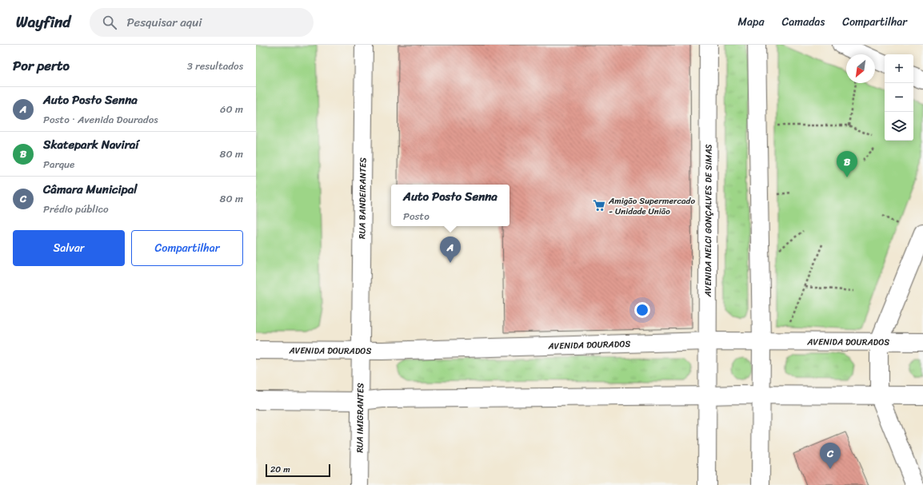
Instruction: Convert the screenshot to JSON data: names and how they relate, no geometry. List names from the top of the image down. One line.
{"streets":{"street":["RUA BANDEIRANTES","AVENIDA NELCI GONÇALVES DE SIMAS","AVENIDA DOURADOS","RUA IMIGRANTES"]},"crossings":[["RUA BANDEIRANTES","AVENIDA DOURADOS"],["RUA BANDEIRANTES","RUA IMIGRANTES"],["AVENIDA NELCI GONÇALVES DE SIMAS","AVENIDA DOURADOS"],["AVENIDA DOURADOS","RUA IMIGRANTES"]],"places":{"supermarket":["Amigão Supermercado - Unidade União"]},"scale_bar":"20 m","north":"bottom left","page":{"header":"Wayfind","search":"Pesquisar aqui","nav":["Mapa","Camadas","Compartilhar"],"heading":["Por perto","3 resultados"],"map_buttons":["+","−"],"list":[{"mark":"A","name":"Auto Posto Senna","note":"Posto · Avenida Dourados","value":"60 m"},{"mark":"B","name":"Skatepark Naviraí","note":"Parque","value":"80 m"},{"mark":"C","name":"Câmara Municipal","note":"Prédio público","value":"80 m"}],"pins":["B","A","C"],"popup":["Auto Posto Senna","Posto"],"buttons":["Salvar","Compartilhar"],"scale":"20 m"}}
